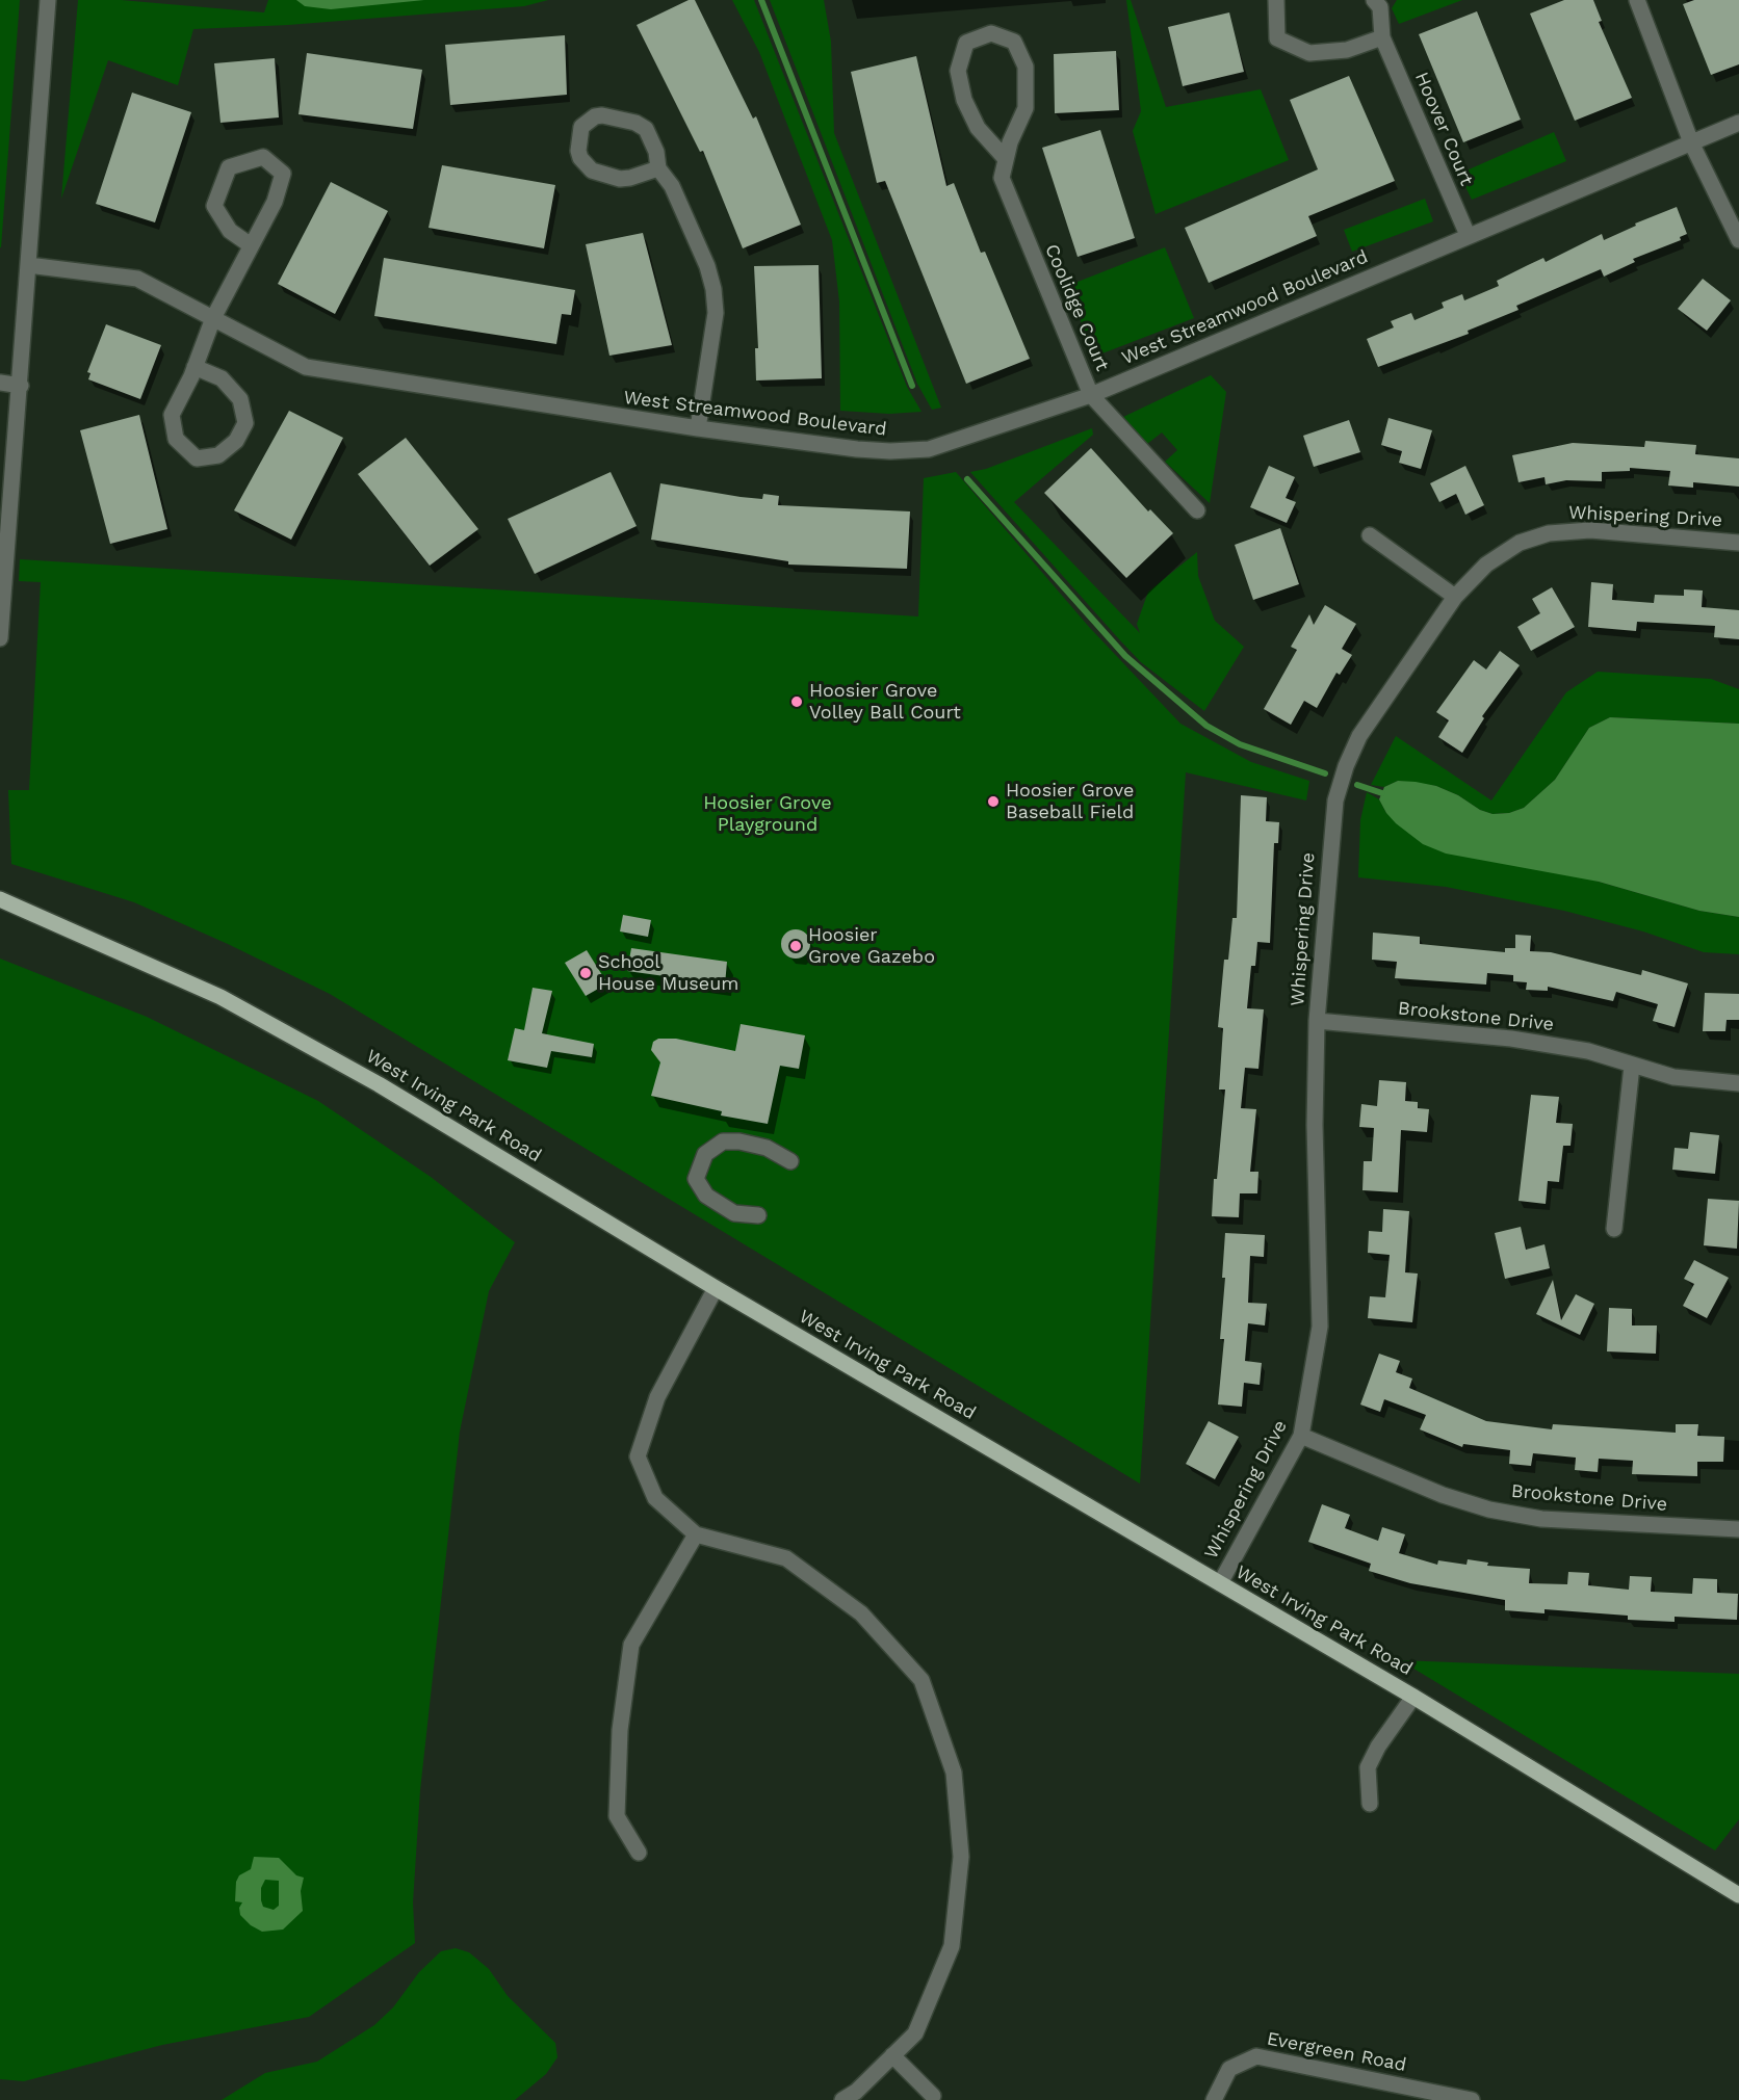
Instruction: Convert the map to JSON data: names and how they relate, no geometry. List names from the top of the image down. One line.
{"streets":{"main road":["West Irving Park Road"],"street":["Hoover Court","Coolidge Court","West Streamwood Boulevard","Whispering Drive","Brookstone Drive","Evergreen Road"]},"crossings":[["Hoover Court","West Streamwood Boulevard"],["Coolidge Court","West Streamwood Boulevard"],["Whispering Drive","Brookstone Drive"],["Whispering Drive","West Irving Park Road"]],"parks":["Hoosier Grove Playground"],"places":["Hoosier Grove Volley Ball Court","Hoosier Grove Baseball Field","Hoosier Grove Gazebo","School House Museum"]}
